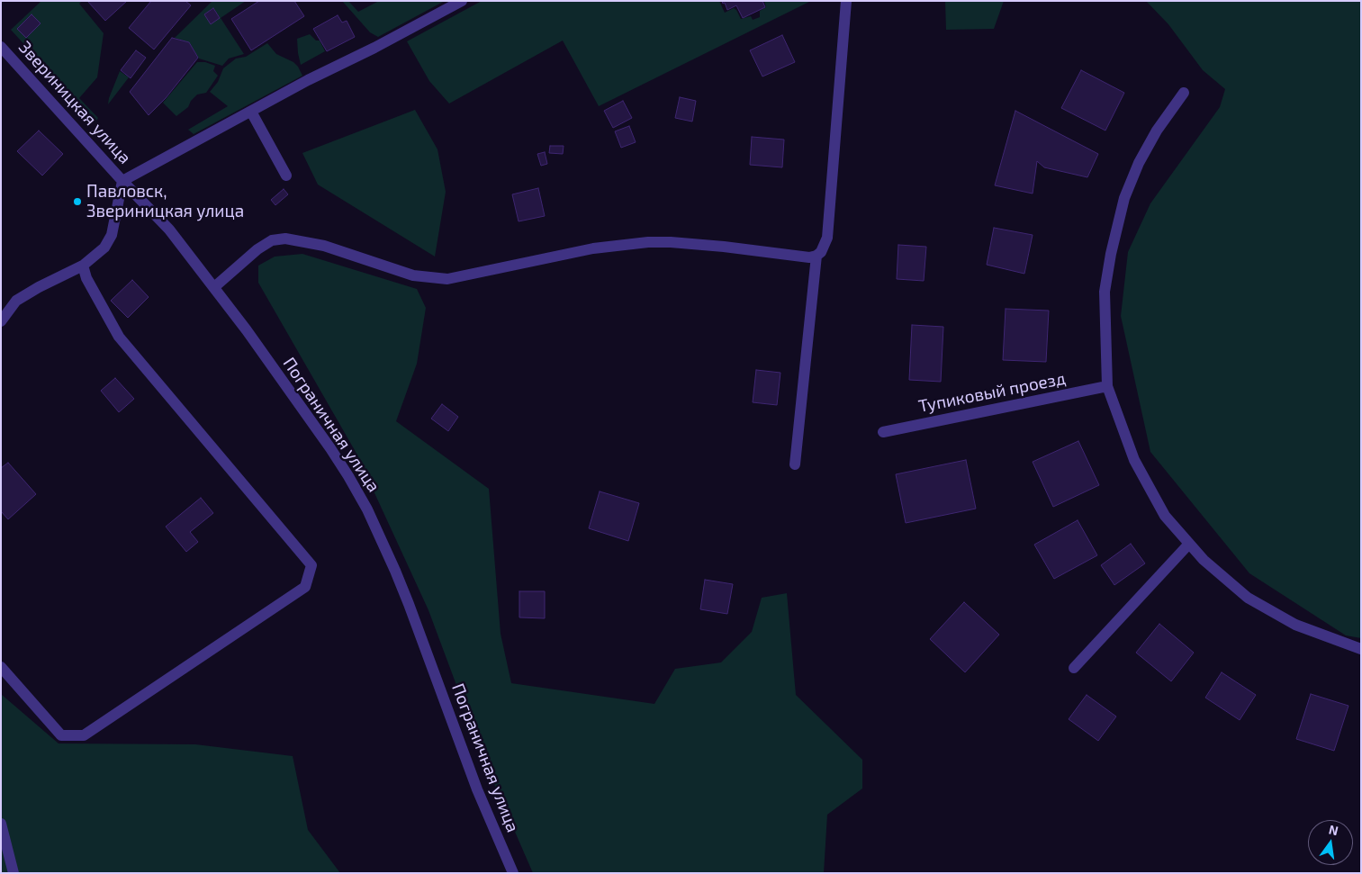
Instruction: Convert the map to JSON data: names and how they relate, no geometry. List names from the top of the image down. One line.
{"streets":{"street":["Звериницкая улица","Тупиковый проезд","Пограничная улица"]},"crossings":[["Звериницкая улица","Пограничная улица"]],"places":["Павловск, Звериницкая улица"],"north":"top"}
